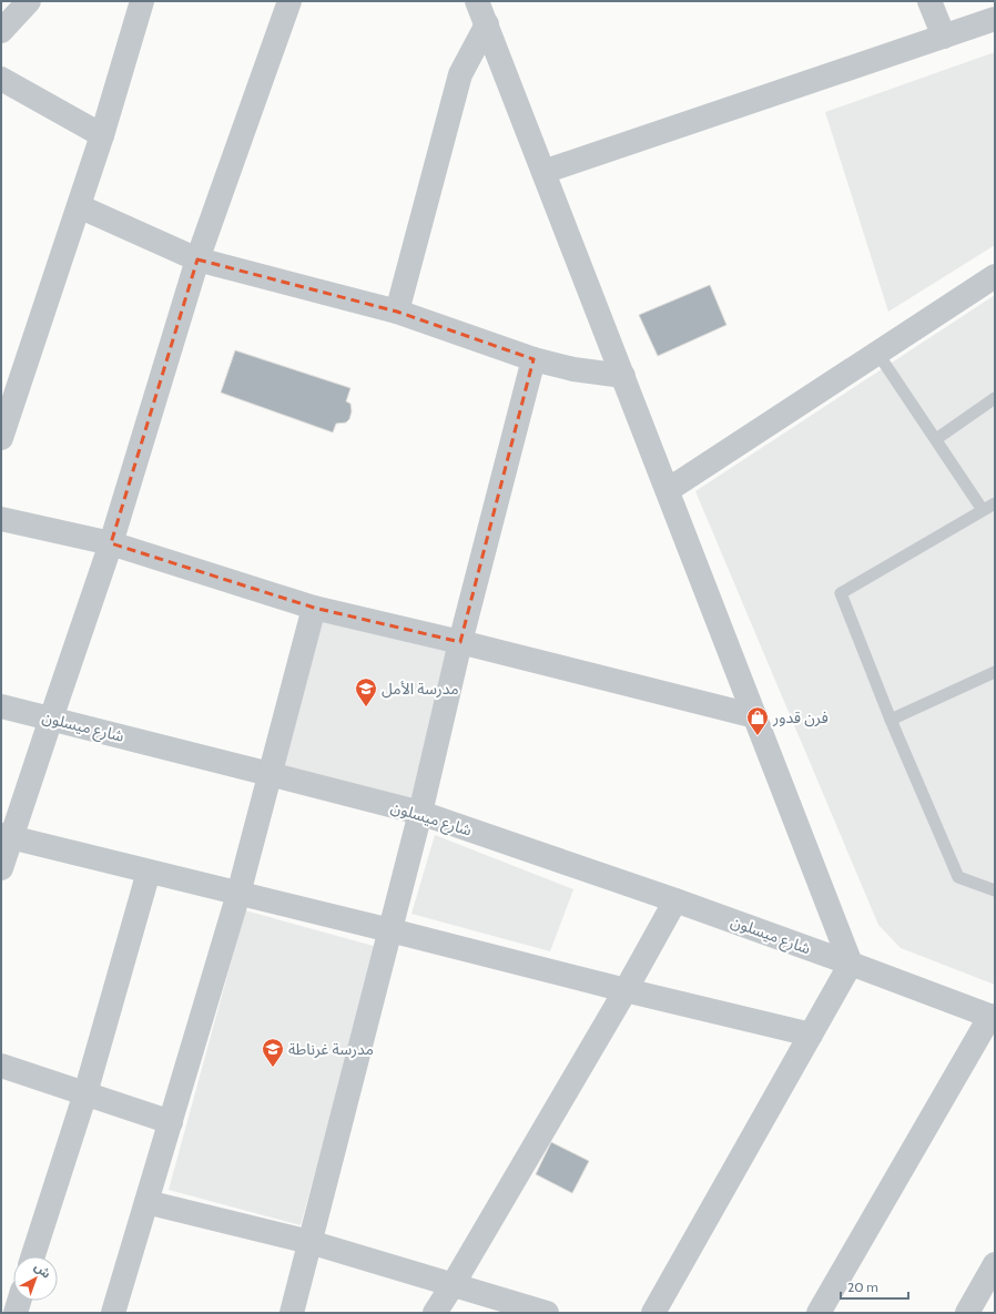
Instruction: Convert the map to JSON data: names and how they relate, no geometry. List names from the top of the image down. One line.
{"streets":{"street":["شارع ميسلون"]},"places":{"school or university":["مدرسة الأمل","مدرسة غرناطة"],"shop":["فرن قدور"]},"scale_bar":"20 m","north":"top right"}
